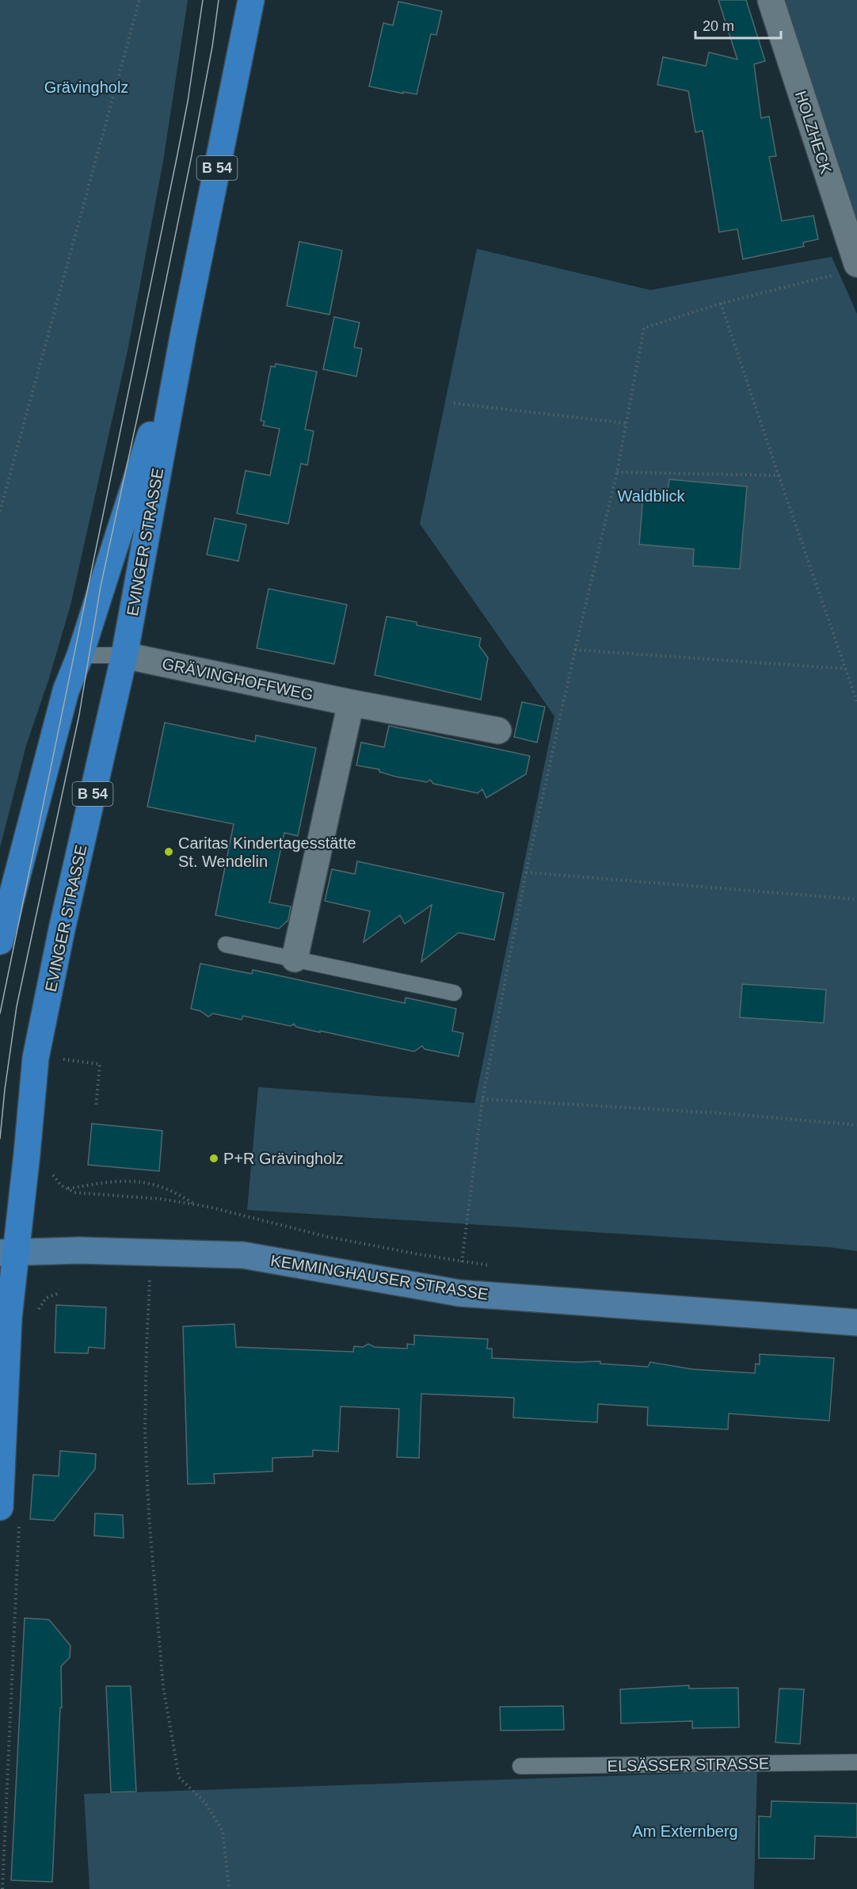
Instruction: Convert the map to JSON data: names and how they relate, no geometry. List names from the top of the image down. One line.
{"streets":{"main road":["B 54","EVINGER STRASSE","KEMMINGHAUSER STRASSE"],"street":["HOLZHECK","GRÄVINGHOFFWEG"],"lane":["ELSÄSSER STRASSE"]},"crossings":[["EVINGER STRASSE","GRÄVINGHOFFWEG"],["EVINGER STRASSE","KEMMINGHAUSER STRASSE"]],"parks":["Grävingholz","Waldblick","Am Externberg"],"places":["Caritas Kindertagesstätte St. Wendelin","P+R Grävingholz"],"scale_bar":"20 m"}
